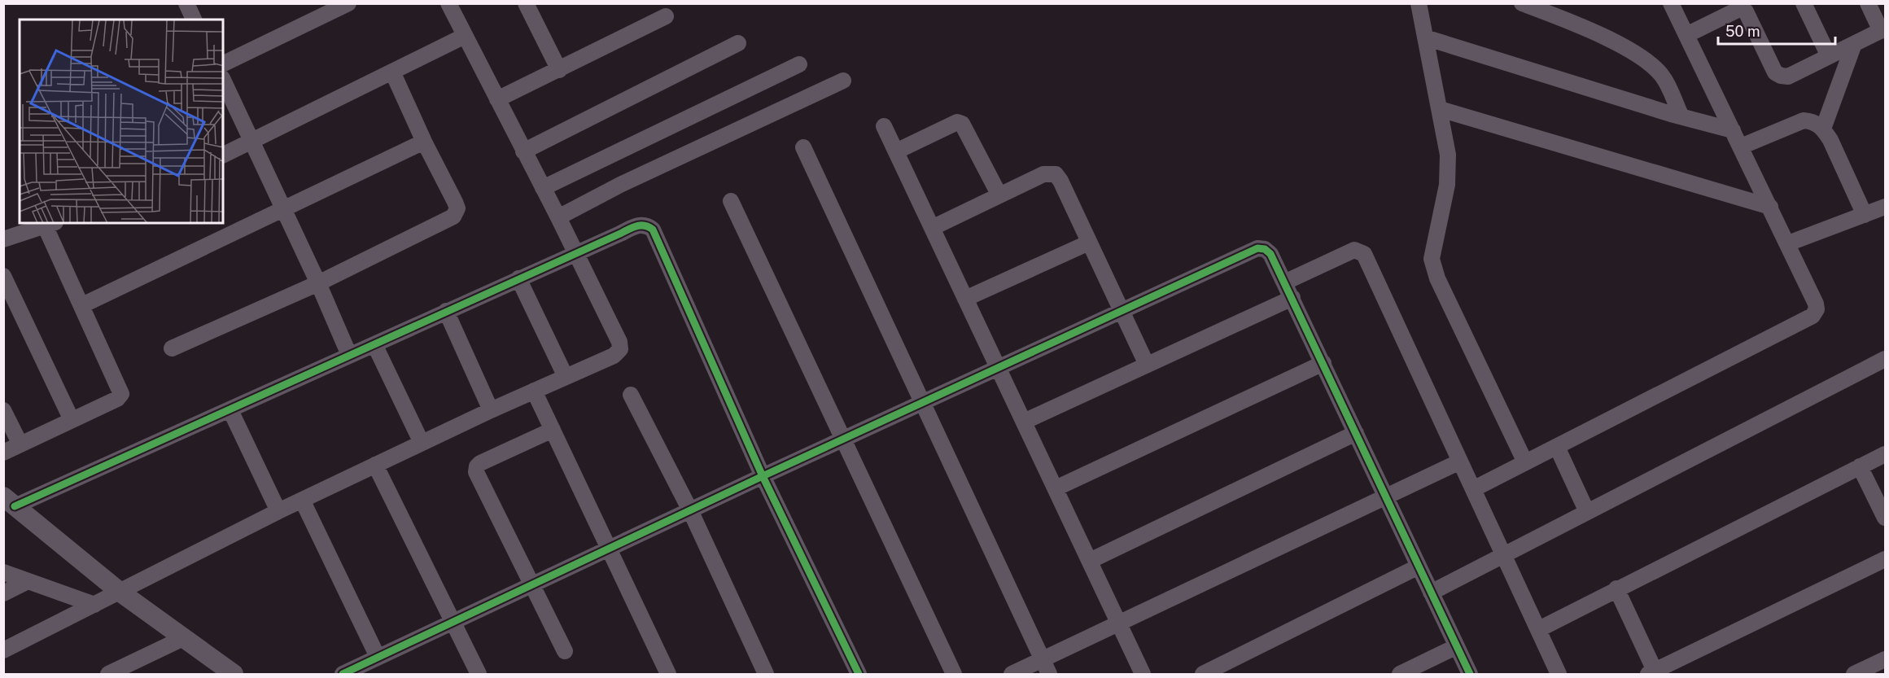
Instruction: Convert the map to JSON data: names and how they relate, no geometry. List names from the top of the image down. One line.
{"scale_bar":"50 m"}
